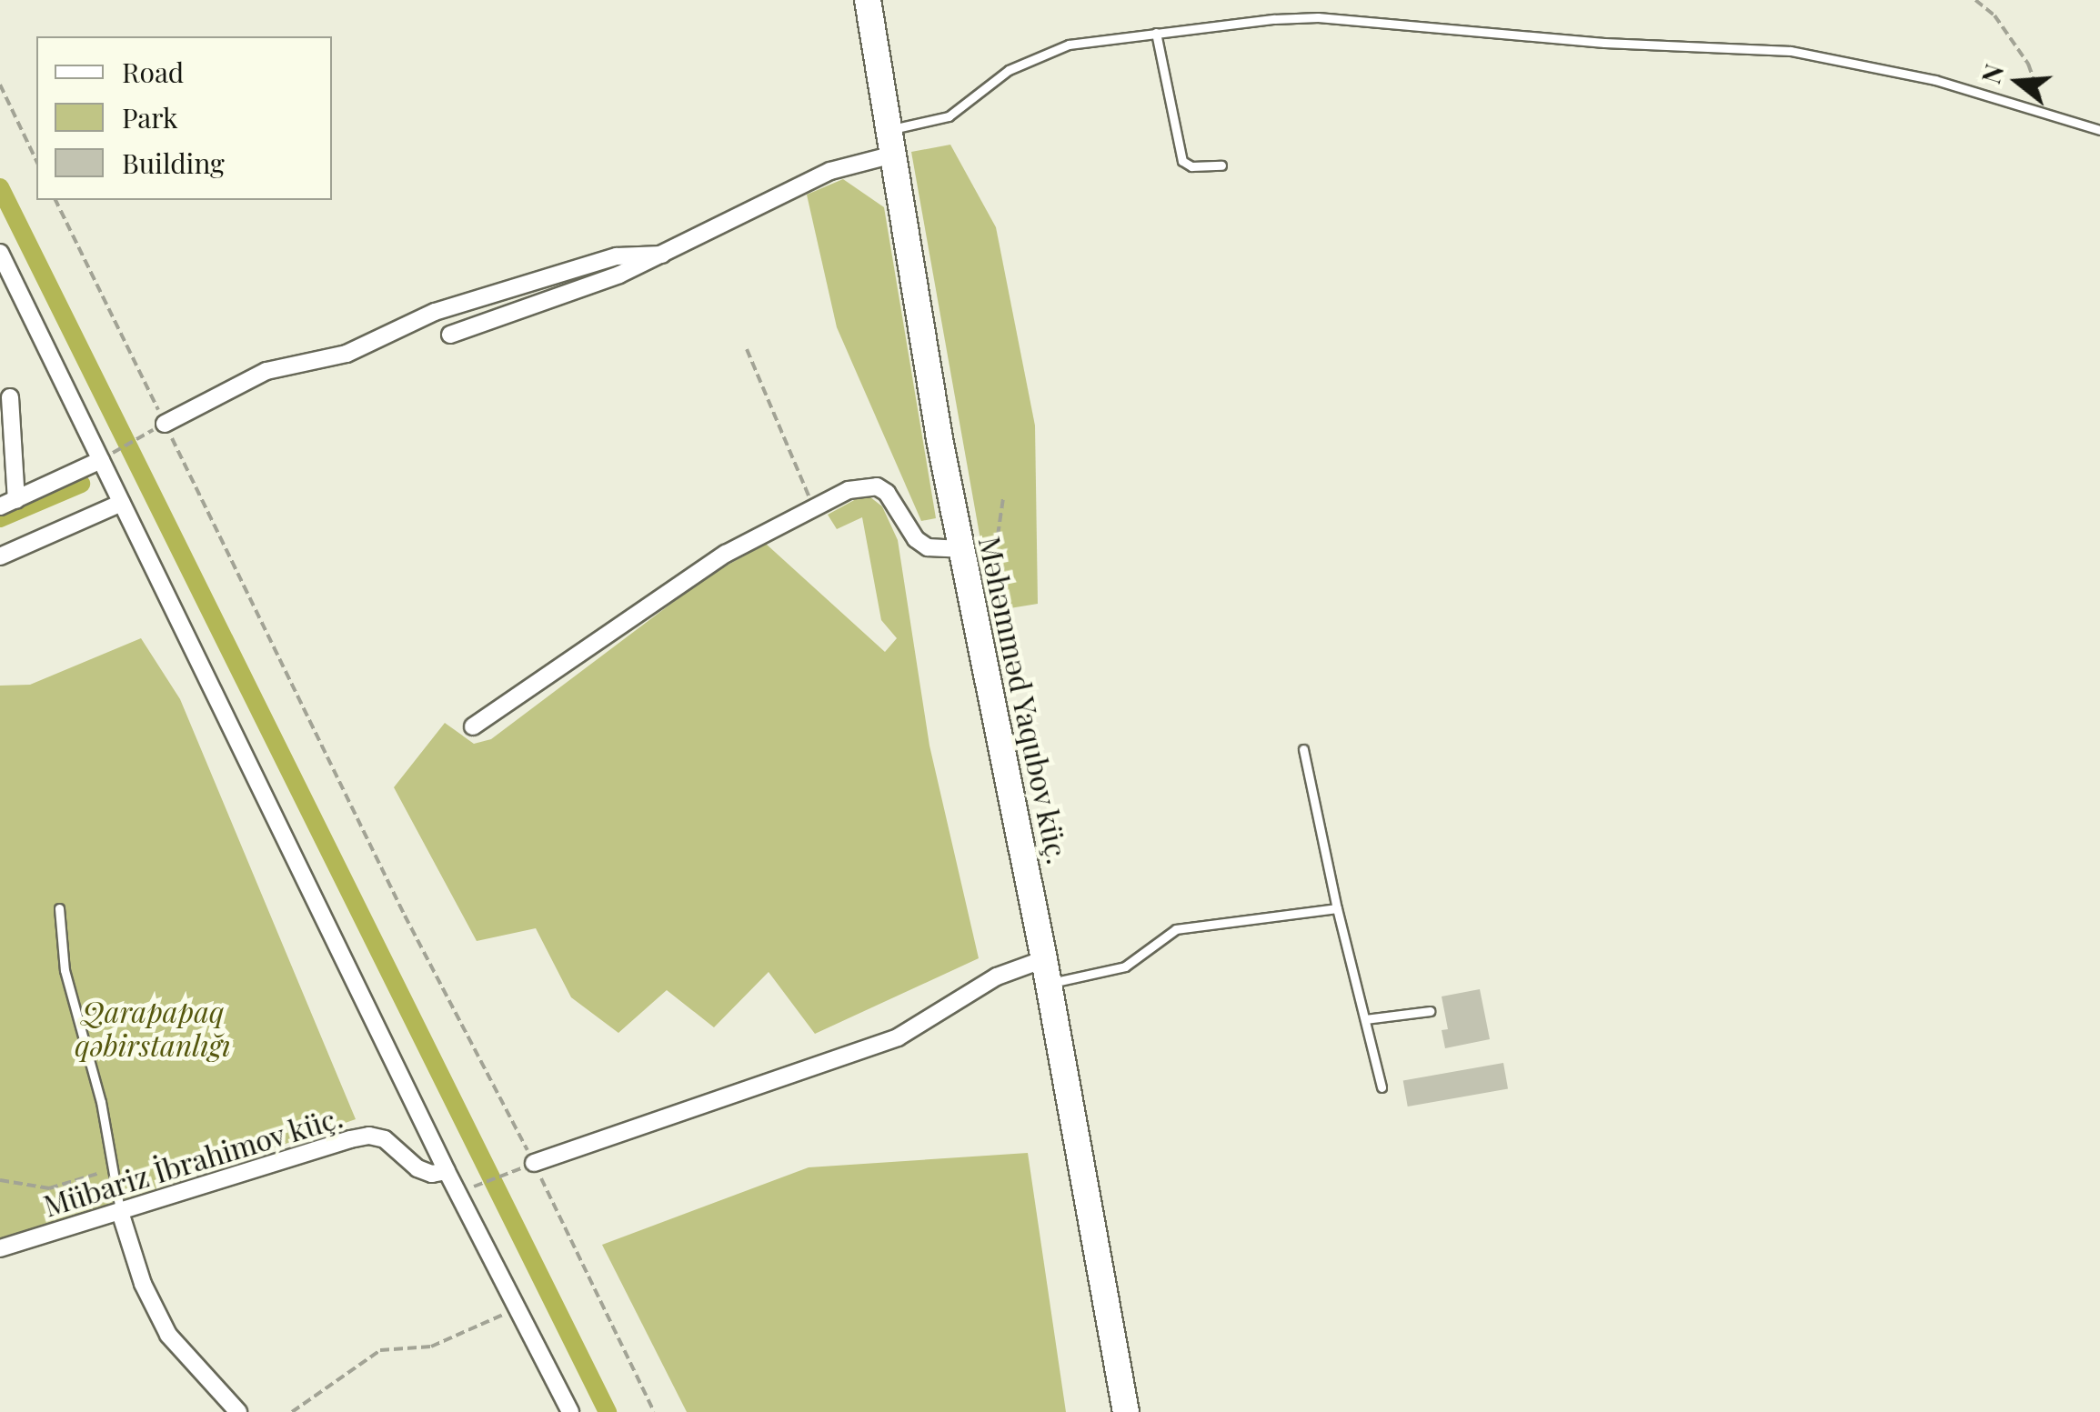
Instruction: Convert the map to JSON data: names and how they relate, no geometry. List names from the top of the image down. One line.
{"streets":{"main road":["Məhəmməd Yaqubov küç."],"street":["Mübariz İbrahimov küç."]},"parks":["Qarapapaq qəbirstanlığı"],"legend":["Road","Park","Building"],"north":"left"}
